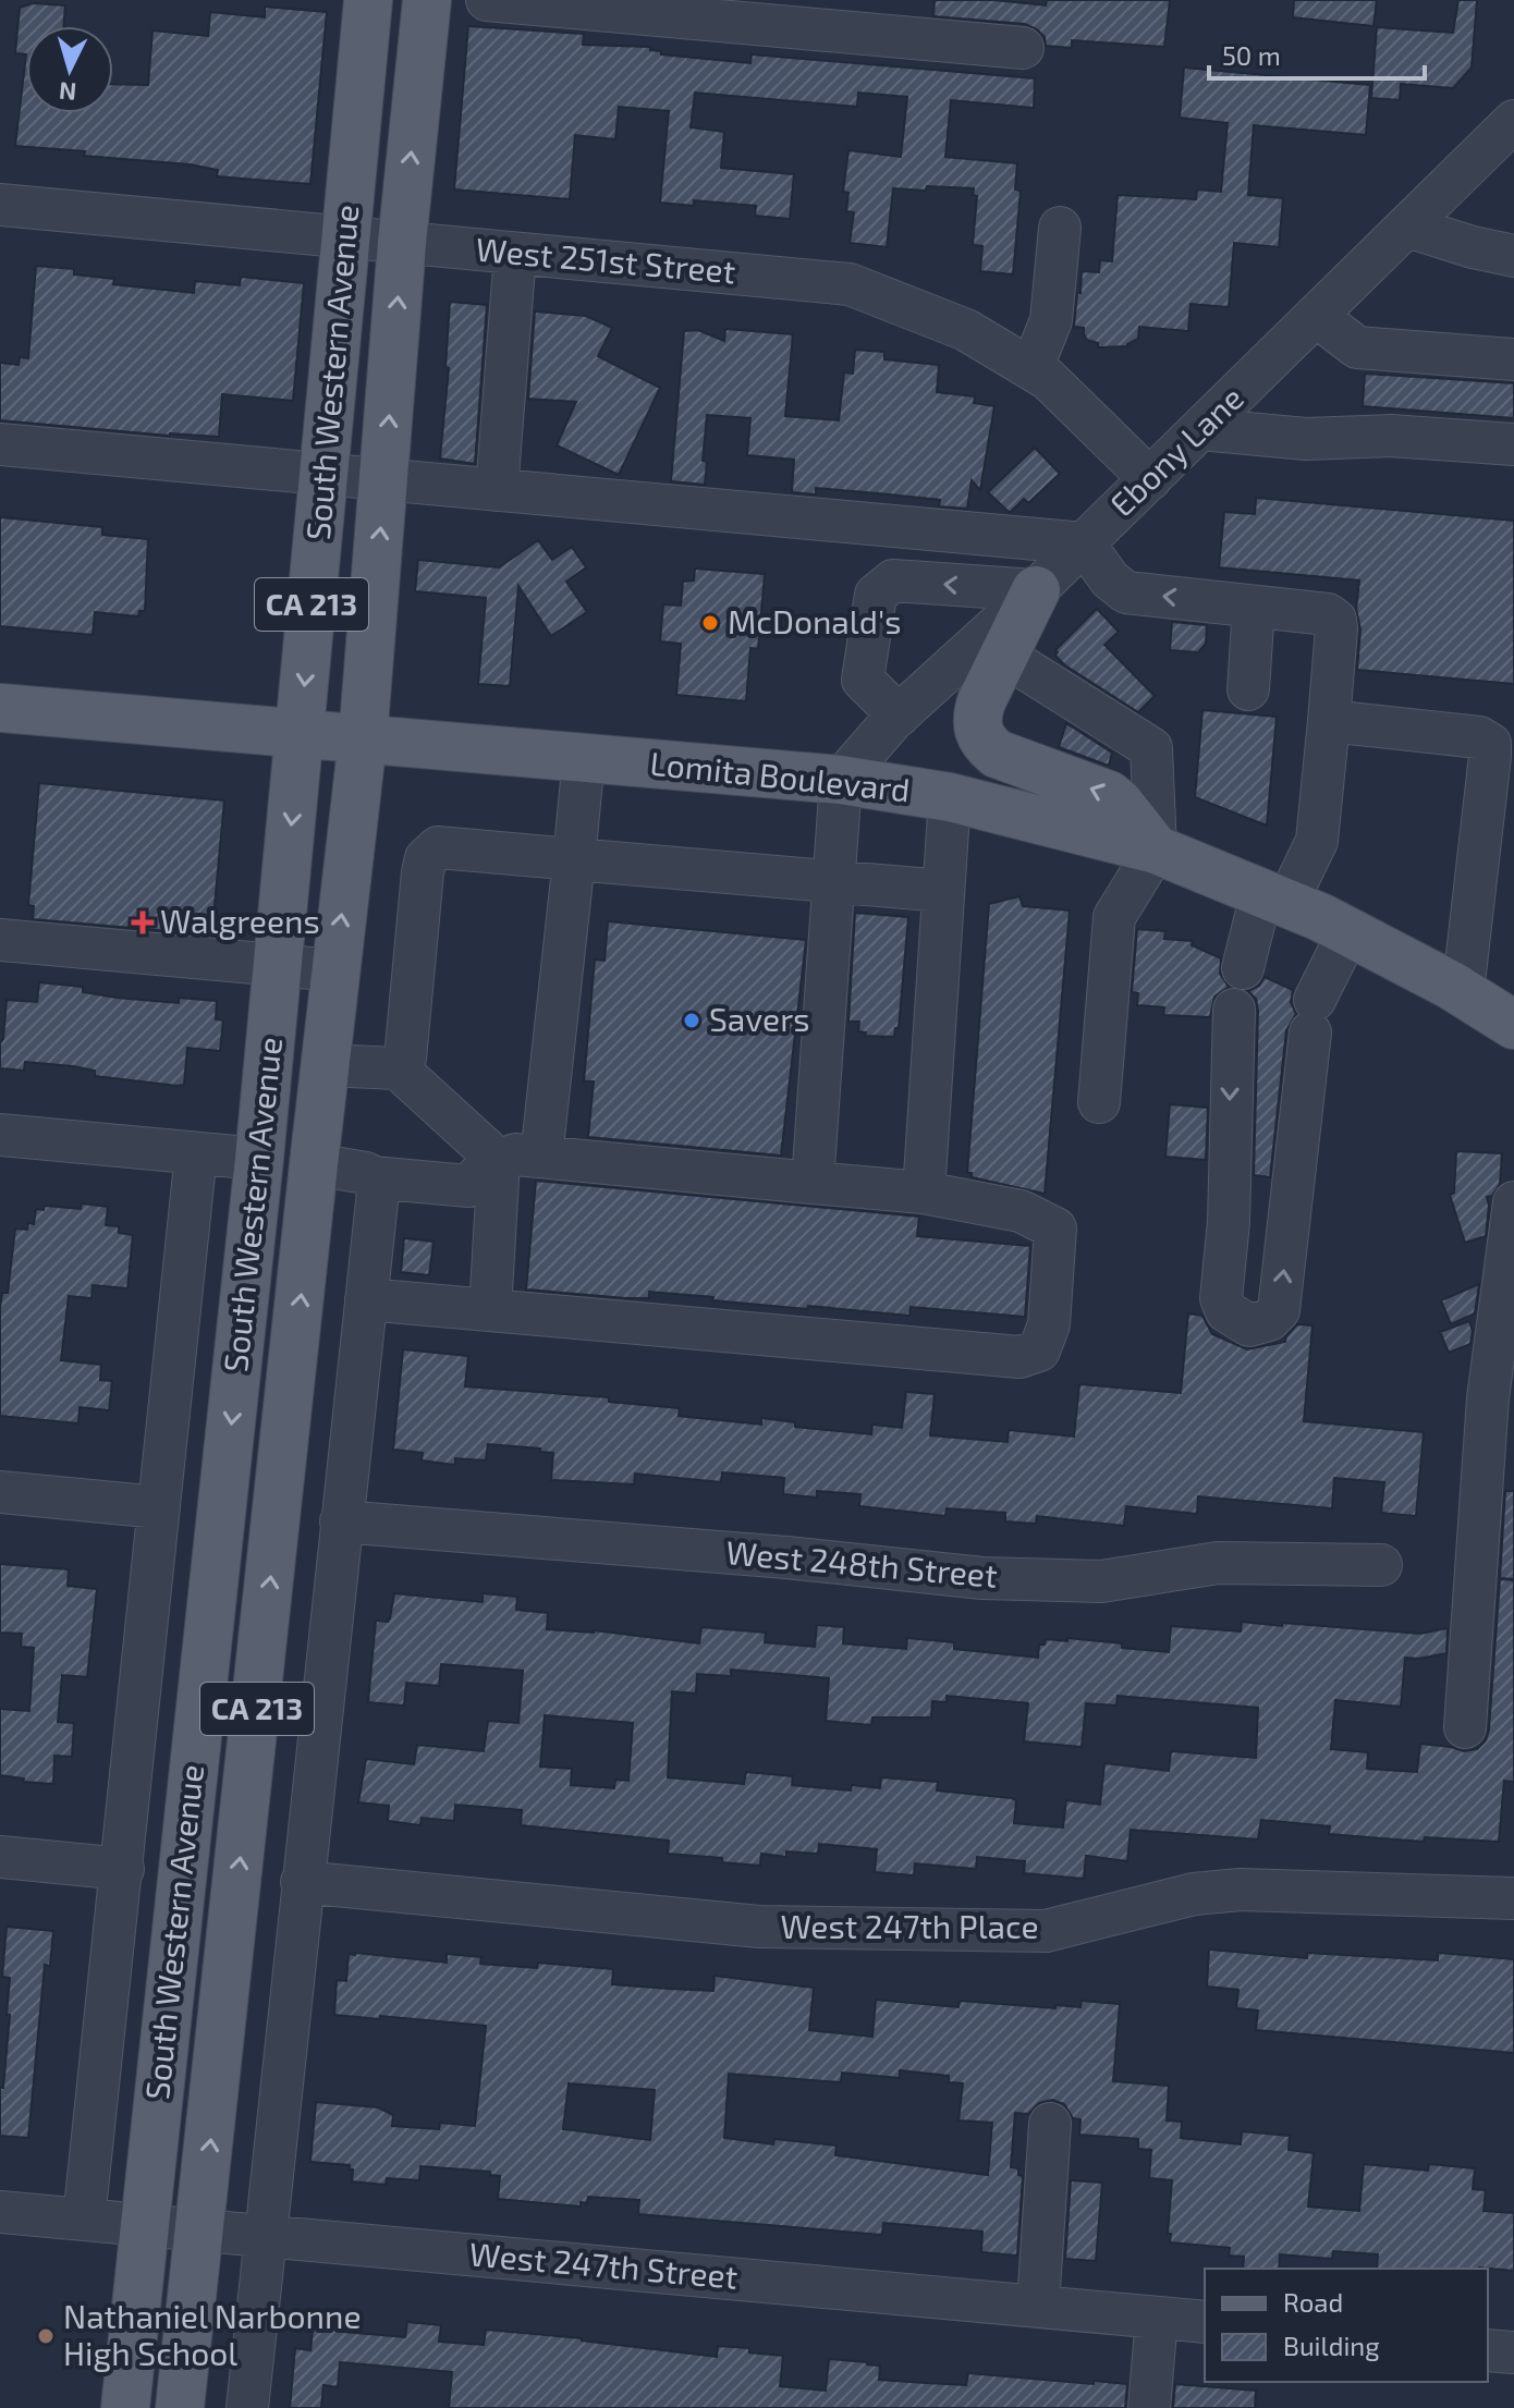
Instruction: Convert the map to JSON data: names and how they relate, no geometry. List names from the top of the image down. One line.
{"streets":{"main road":["South Western Avenue","CA 213","Lomita Boulevard"],"street":["West 251st Street","Ebony Lane","West 248th Street","West 247th Place","West 247th Street"]},"crossings":[["West 251st Street","South Western Avenue"],["West 251st Street","Ebony Lane"],["South Western Avenue","Lomita Boulevard"],["South Western Avenue","West 247th Street"],["Ebony Lane","Lomita Boulevard"]],"places":{"other":["McDonald's","Savers","Nathaniel Narbonne High School"],"health":["Walgreens"]},"legend":["Road","Building"],"scale_bar":"50 m","north":"bottom"}
